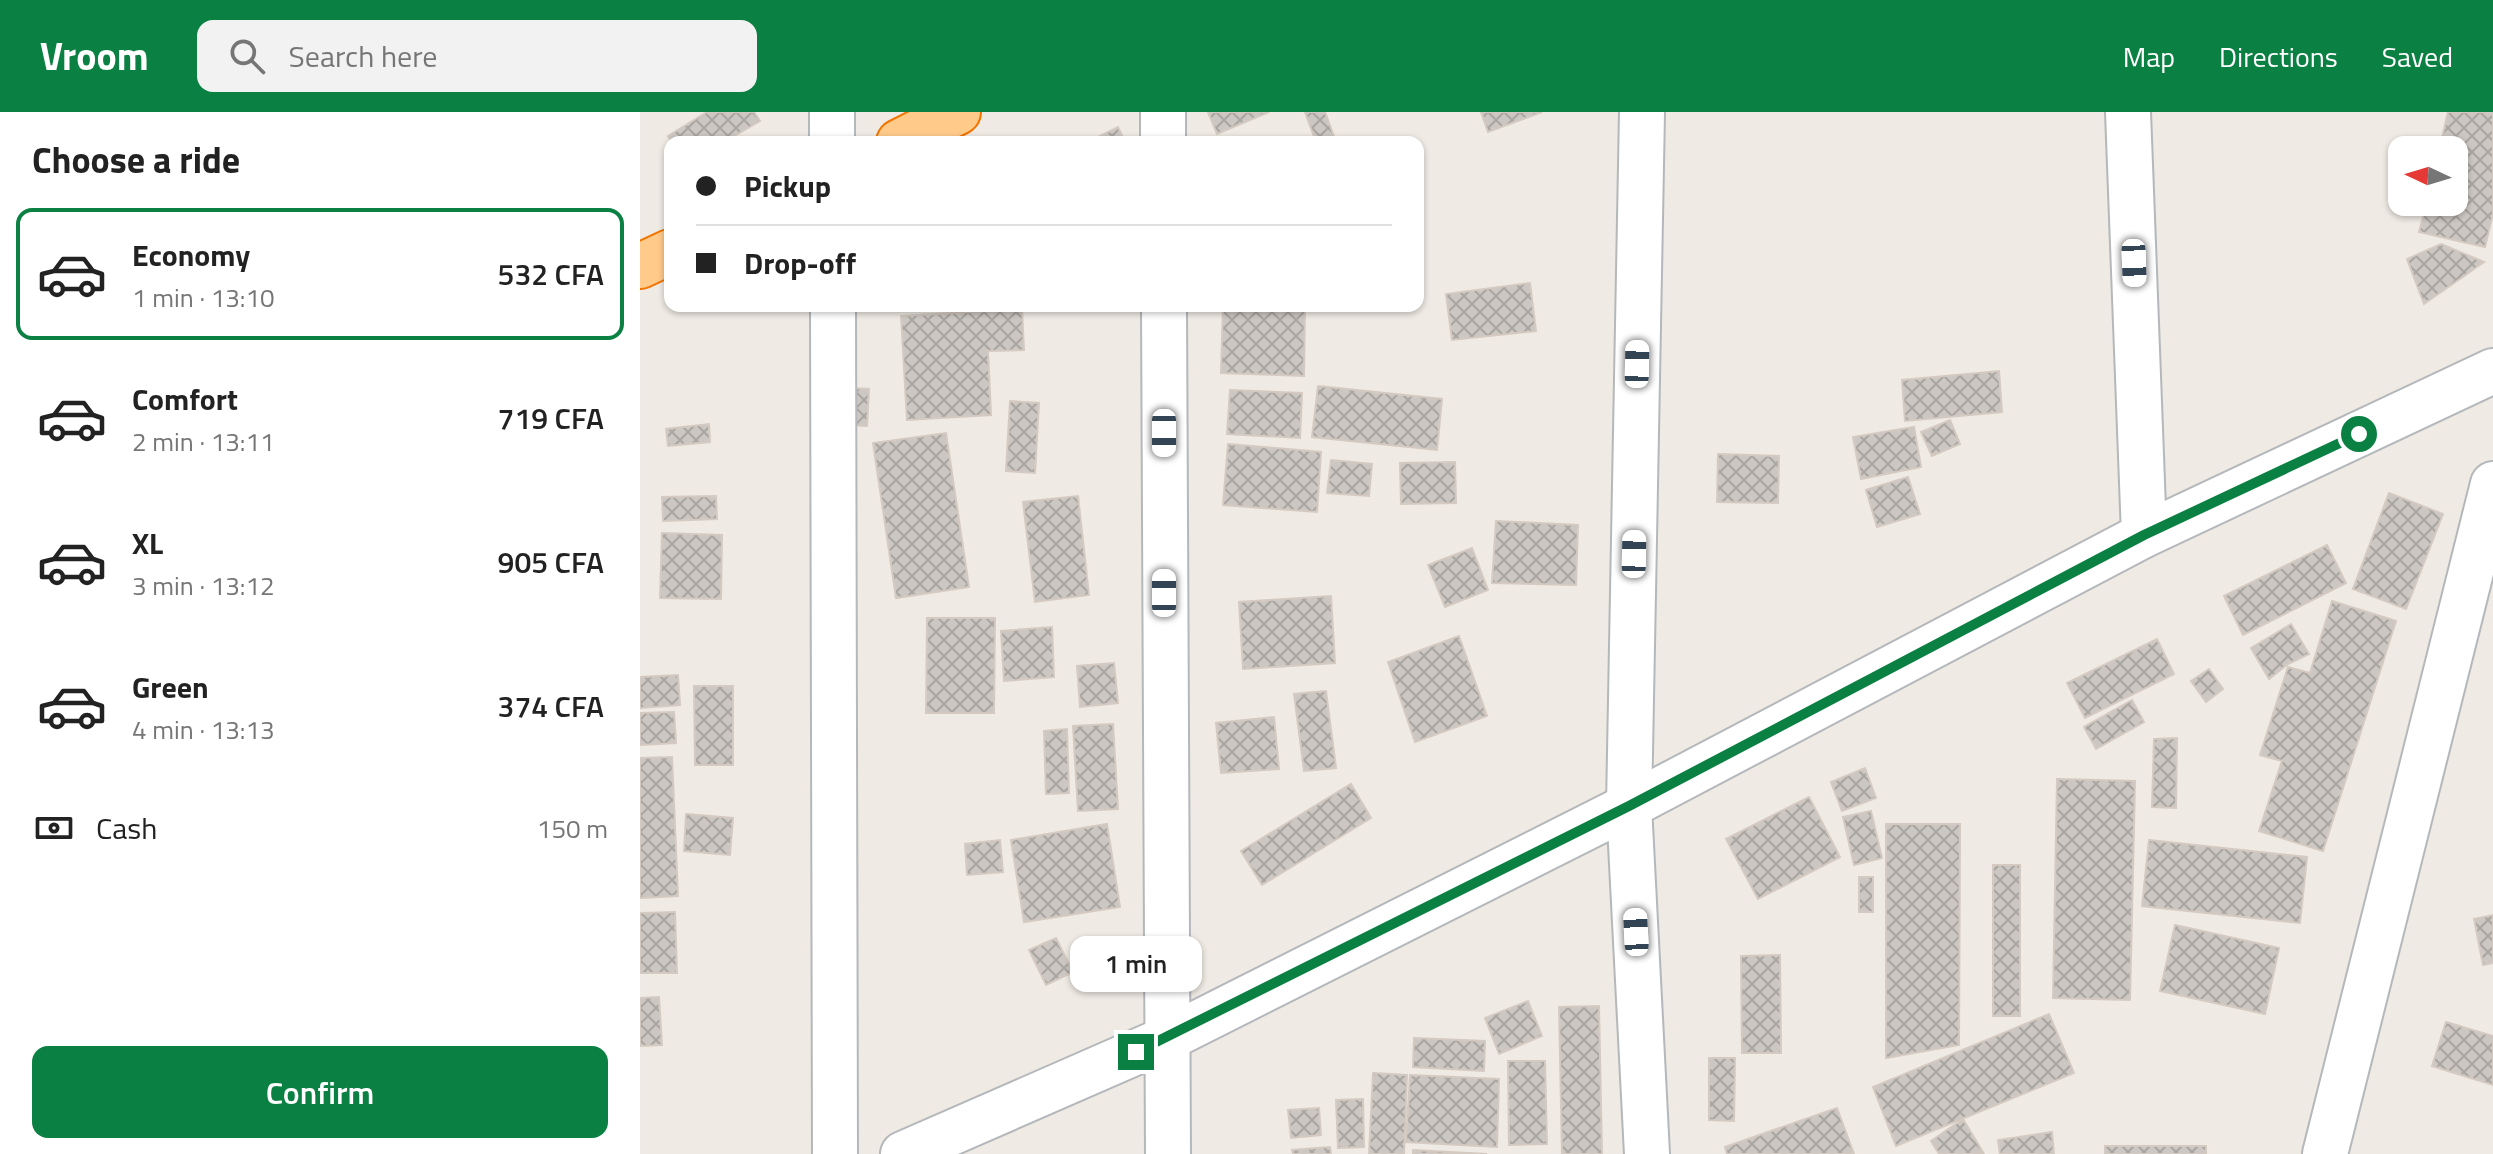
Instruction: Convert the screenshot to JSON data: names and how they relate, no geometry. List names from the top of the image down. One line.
{"north":"left","page":{"header":"Vroom","search":"Search here","nav":["Map","Directions","Saved"],"heading":"Choose a ride","banner":["Pickup","Drop-off"],"list":[{"name":"Economy","note":"1 min · 13:10","value":"532 CFA"},{"name":"Comfort","note":"2 min · 13:11","value":"719 CFA"},{"name":"XL","note":"3 min · 13:12","value":"905 CFA"},{"name":"Green","note":"4 min · 13:13","value":"374 CFA"}],"pay":["Cash","150 m"],"bubble":"1 min","buttons":"Confirm"}}
